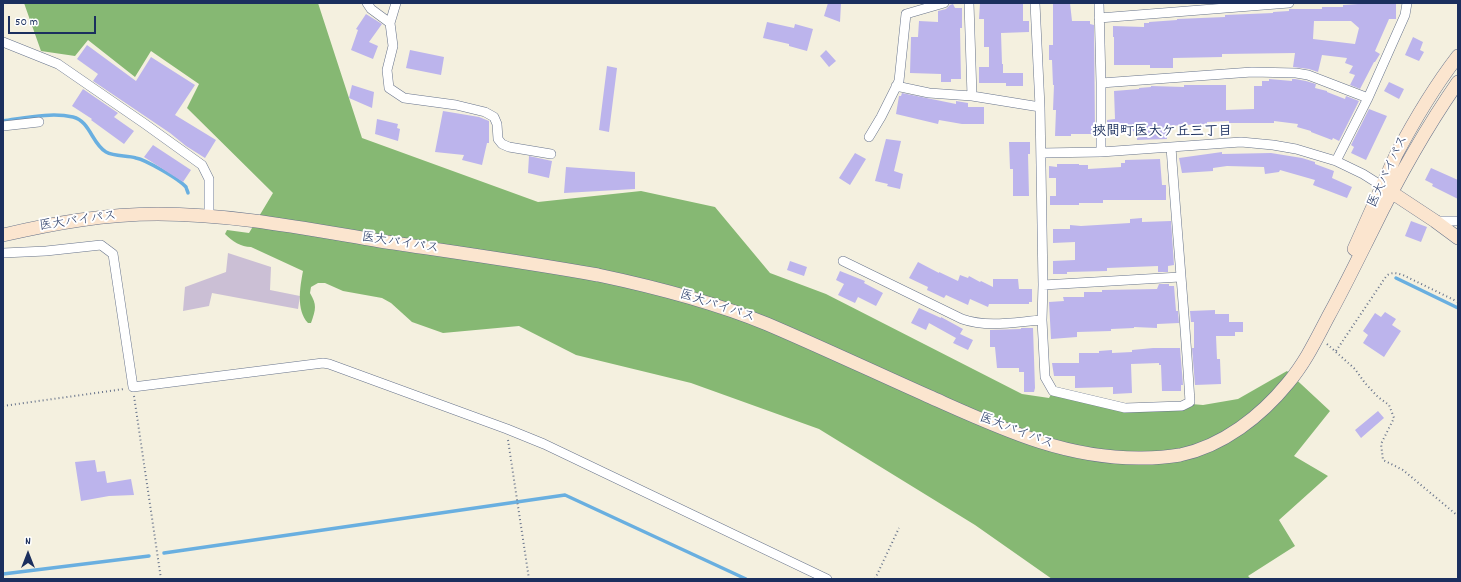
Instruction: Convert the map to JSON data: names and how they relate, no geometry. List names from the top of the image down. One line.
{"streets":{"main road":["医大バイパス"]},"districts":["挾間町医大ケ丘三丁目"],"scale_bar":"50 m","north":"top"}
